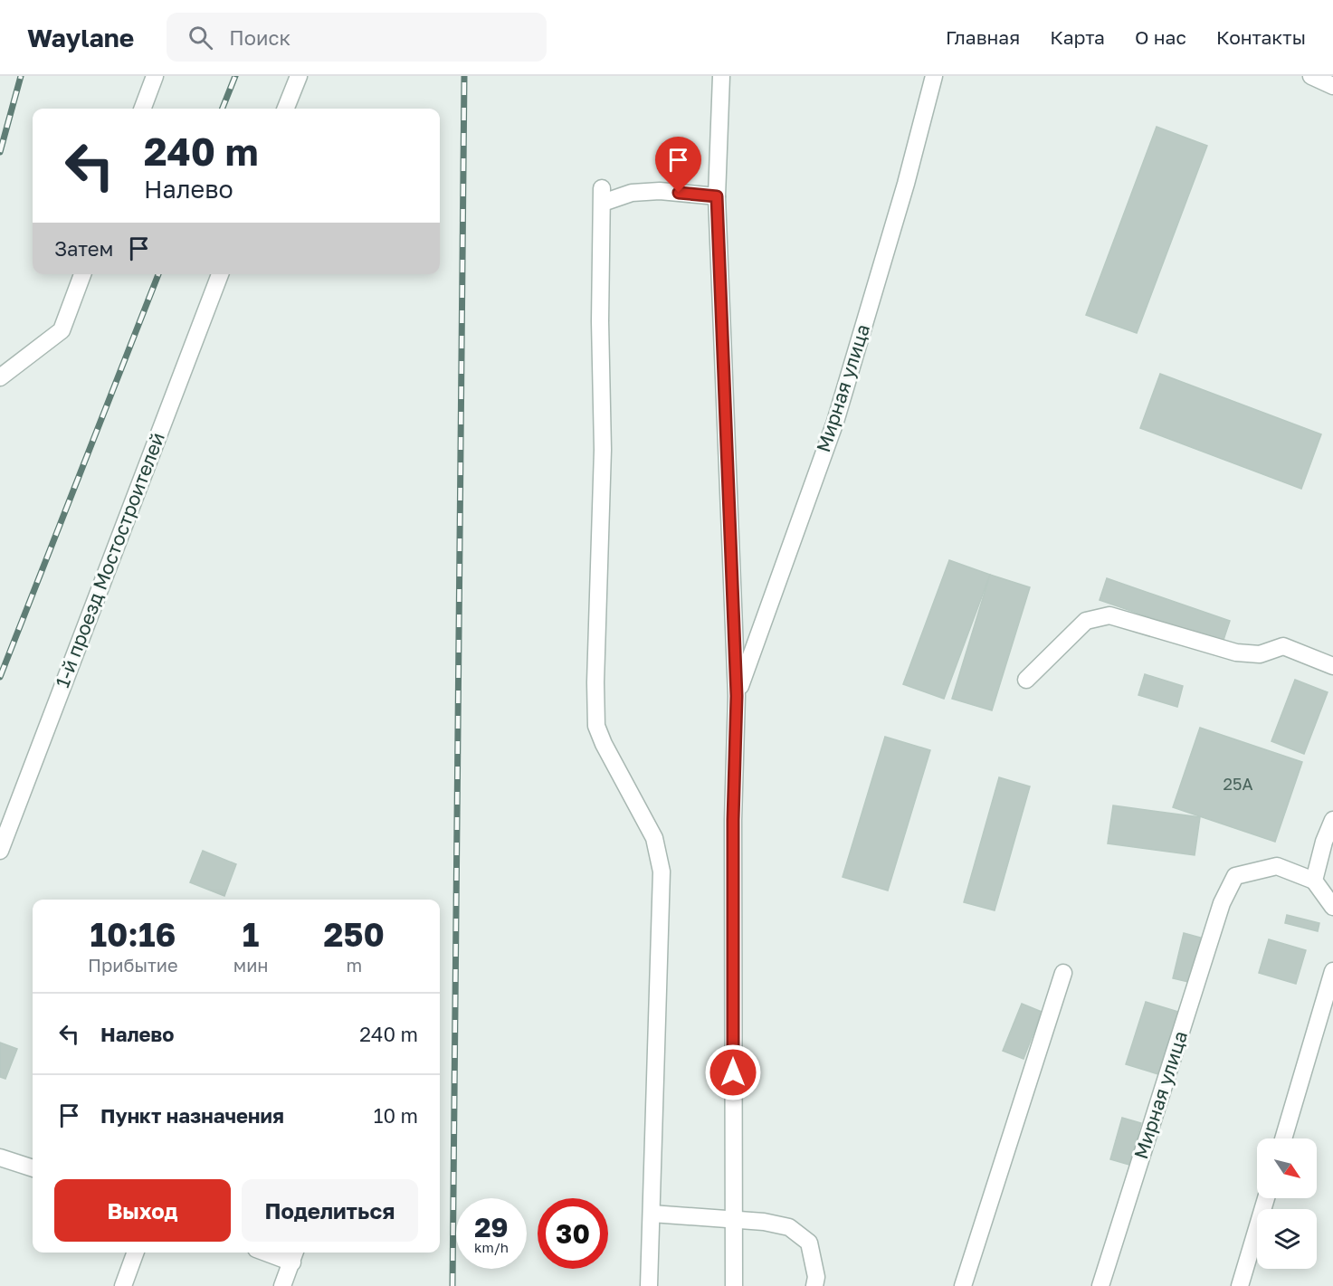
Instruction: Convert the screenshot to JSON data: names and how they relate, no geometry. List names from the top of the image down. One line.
{"streets":{"street":["Мирная улица","1-й проезд Мостостроителей"]},"house_numbers":["25А"],"north":"bottom right","page":{"header":"Waylane","search":"Поиск","nav":["Главная","Карта","О нас","Контакты"],"turn":["240 m","Налево"],"then":"Затем","eta":["10:16","Прибытие","1","мин","250","m"],"list":[{"name":"Налево","value":"240 m"},{"name":"Пункт назначения","value":"10 m"}],"buttons":["Выход","Поделиться"],"speed":"29 km/h","limit":"30"}}
